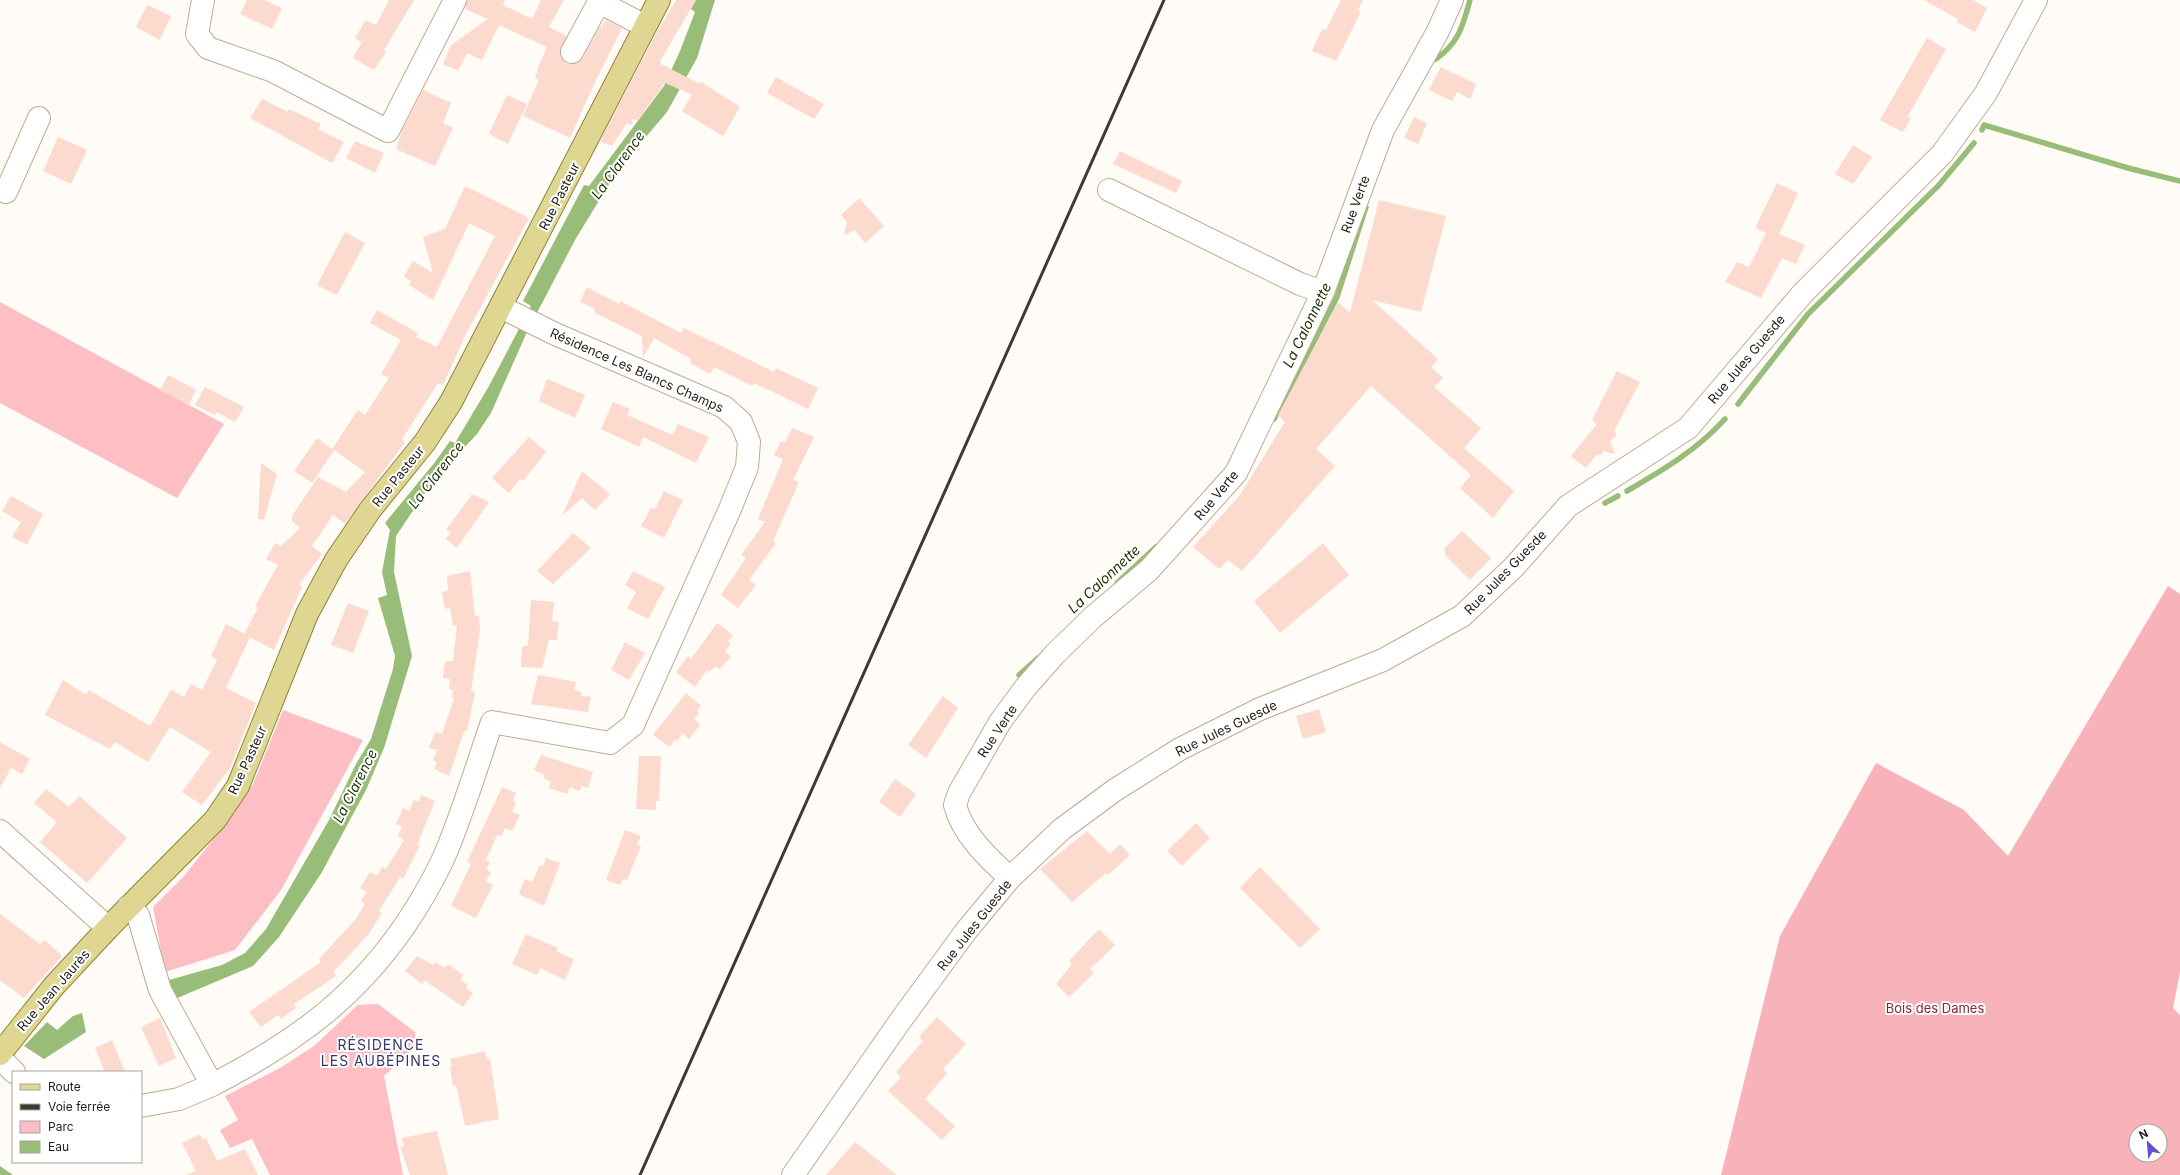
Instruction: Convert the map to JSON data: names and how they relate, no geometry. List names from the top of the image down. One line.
{"streets":{"main road":["Rue Pasteur","Rue Jean Jaurès"],"street":["Rue Verte","Rue Jules Guesde","Résidence Les Blancs Champs"]},"crossings":[["Rue Pasteur","Résidence Les Blancs Champs"],["Rue Pasteur","Rue Jean Jaurès"],["Rue Verte","Rue Jules Guesde"]],"districts":["RÉSIDENCE LES AUBÉPINES"],"water":["La Clarence","La Calonnette"],"parks":["Bois des Dames"],"legend":["Route","Voie ferrée","Parc","Eau"],"north":"top left"}
